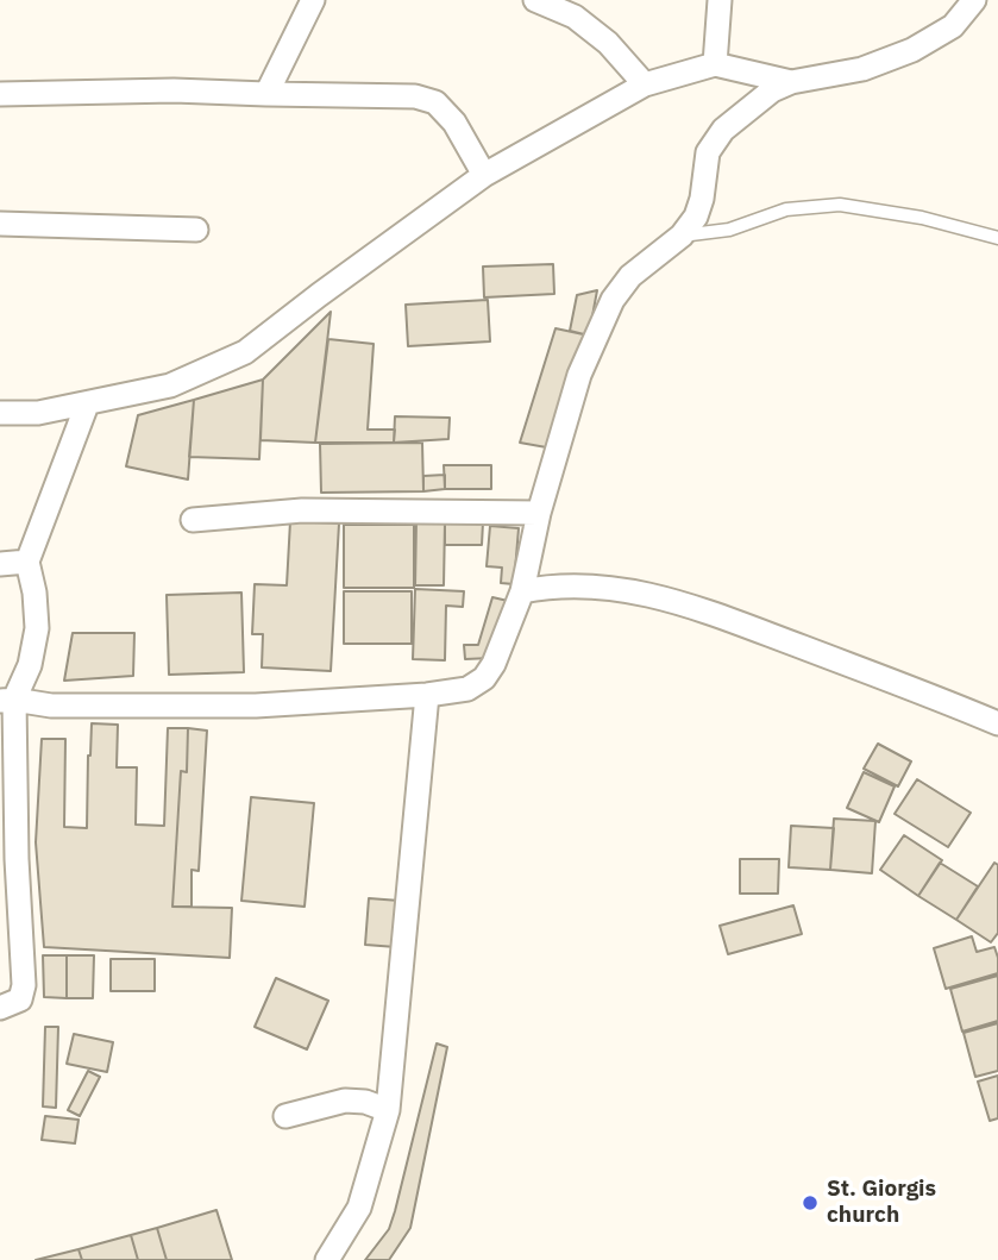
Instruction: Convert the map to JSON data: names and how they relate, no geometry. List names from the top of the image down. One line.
{"places":["St. Giorgis church"]}
